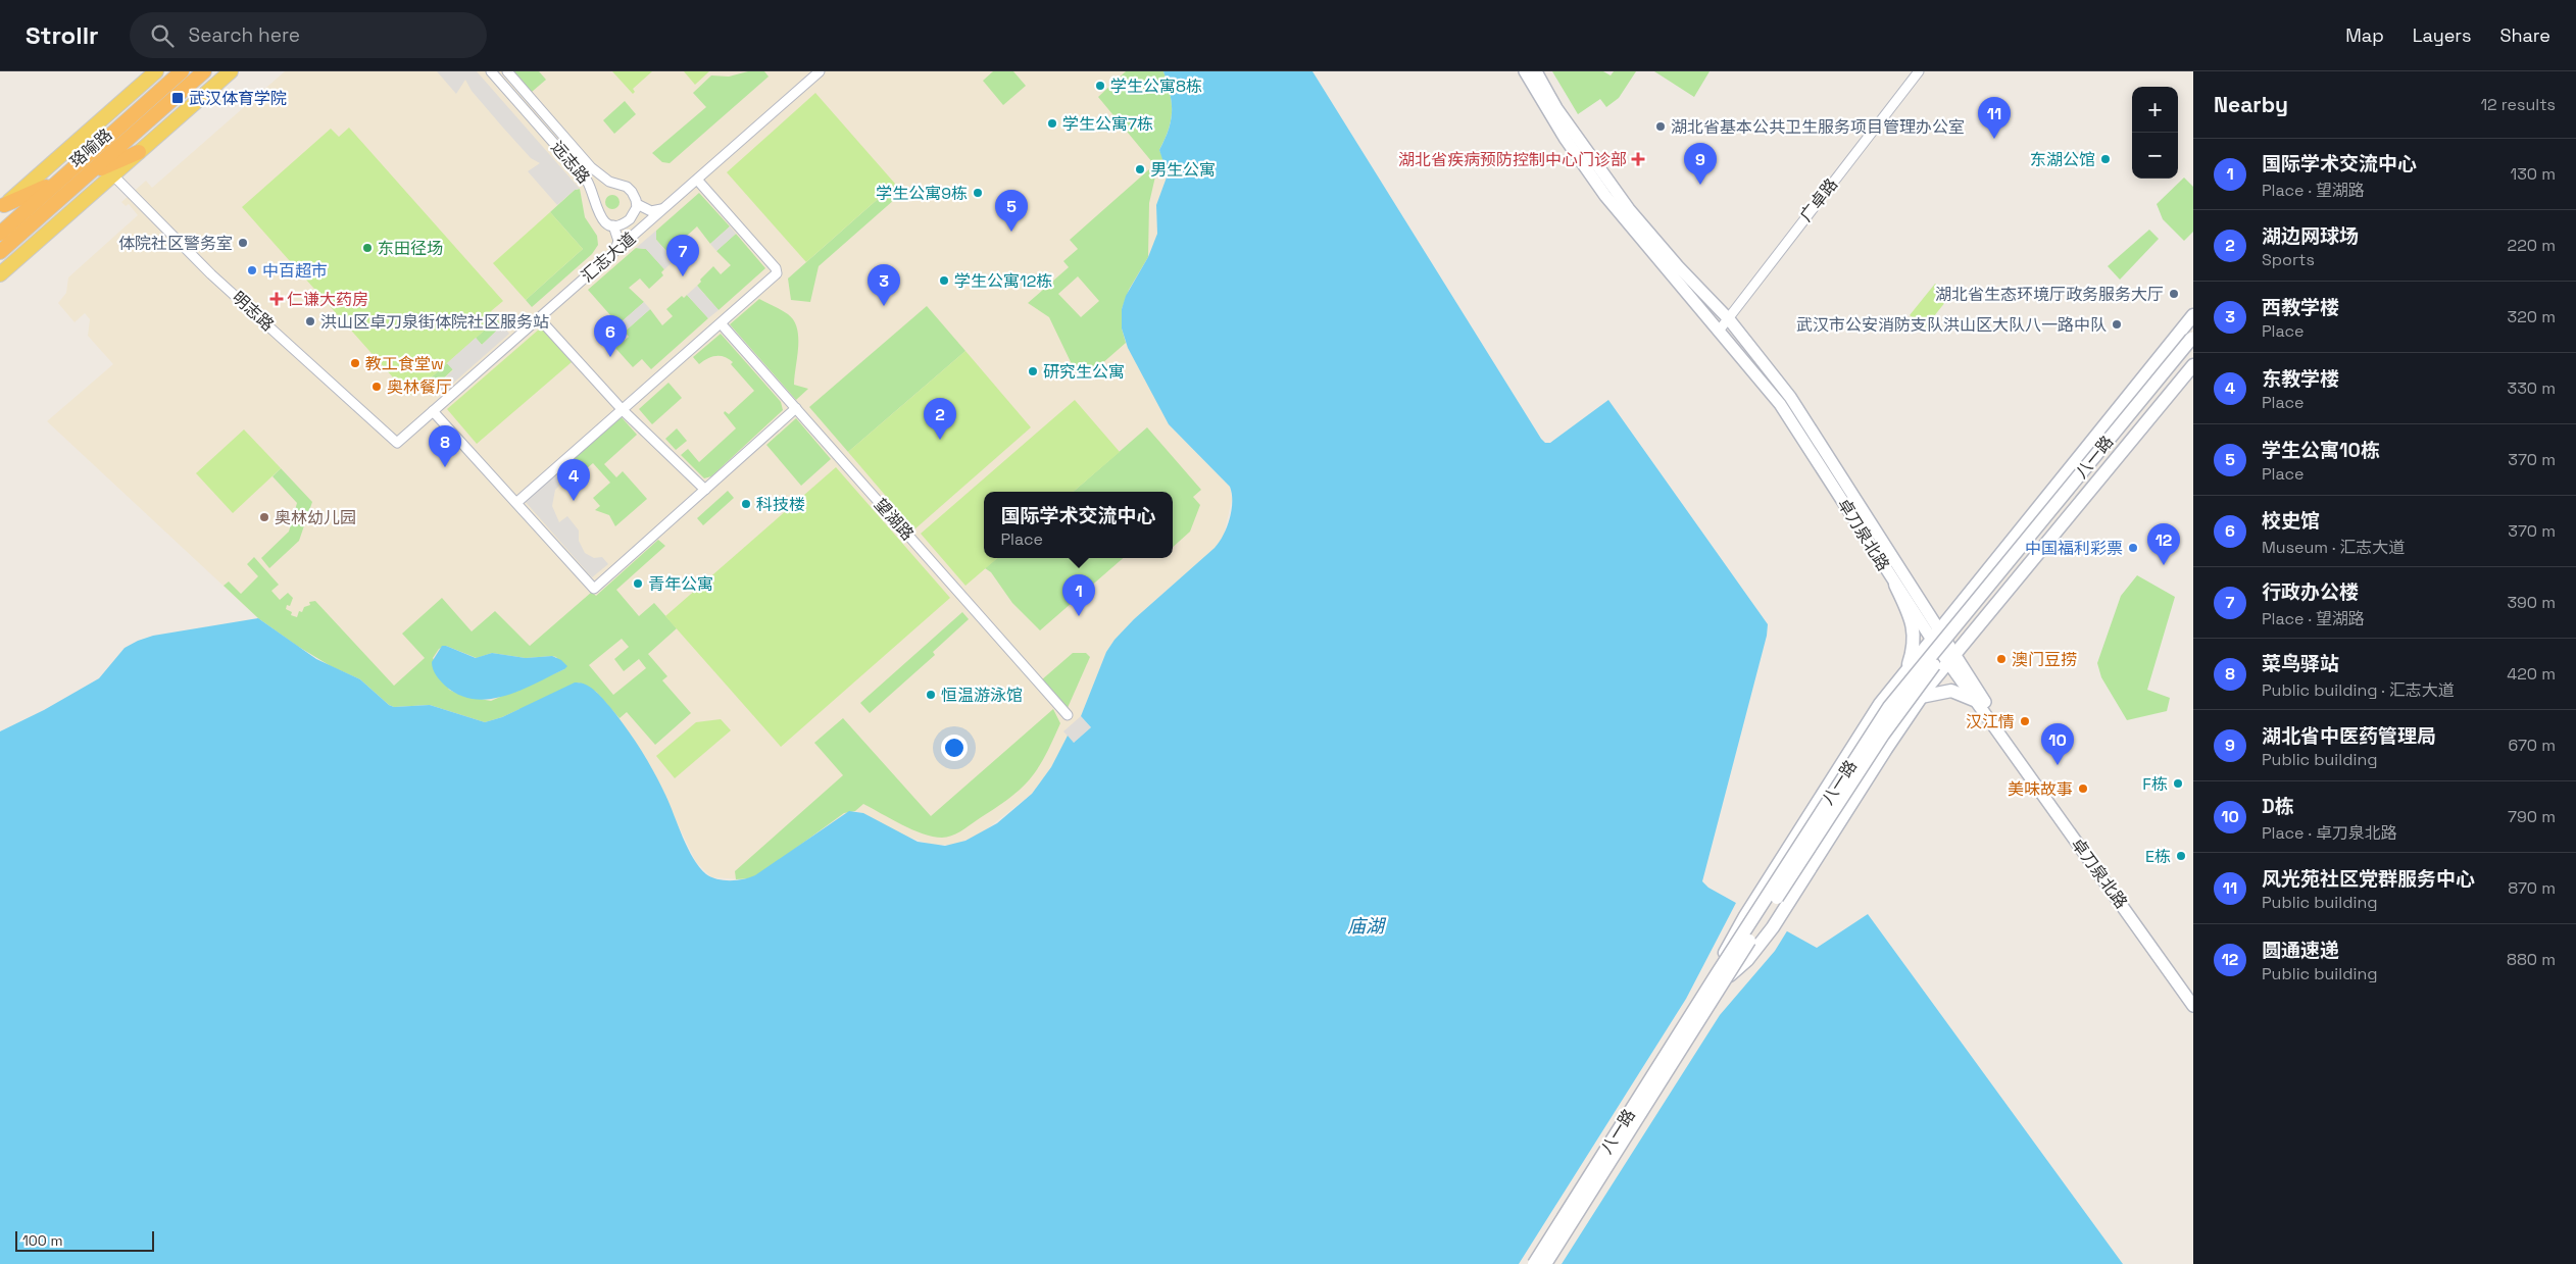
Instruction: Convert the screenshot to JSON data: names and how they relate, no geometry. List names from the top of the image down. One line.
{"streets":{"highway":["珞喻路"],"main road":["八一路"],"street":["远志路","广卓路","汇志大道","明志路","望湖路","卓刀泉北路"]},"crossings":[["广卓路","卓刀泉北路"],["汇志大道","明志路"],["八一路","卓刀泉北路"]],"water":["庙湖"],"places":{"other":["学生公寓8栋","学生公寓7栋","湖北省基本公共卫生服务项目管理办公室","东湖公馆","男生公寓","学生公寓9栋","体院社区警务室","东田径场","中百超市","学生公寓12栋","湖北省生态环境厅政务服务大厅","洪山区卓刀泉街体院社区服务站","武汉市公安消防支队洪山区大队八一路中队","教工食堂w","研究生公寓","奥林餐厅","科技楼","奥林幼儿园","中国福利彩票","青年公寓","澳门豆捞","恒温游泳馆","汉江情","F栋","美味故事","E栋"],"transit":["武汉体育学院"],"health":["湖北省疾病预防控制中心门诊部","仁谦大药房"]},"scale_bar":"100 m","page":{"header":"Strollr","search":"Search here","nav":["Map","Layers","Share"],"heading":["Nearby","12 results"],"map_buttons":["+","−"],"pins":["11","9","5","7","3","6","2","8","4","12","1","10"],"list":[{"mark":"1","name":"国际学术交流中心","note":"Place · 望湖路","value":"130 m"},{"mark":"2","name":"湖边网球场","note":"Sports","value":"220 m"},{"mark":"3","name":"西教学楼","note":"Place","value":"320 m"},{"mark":"4","name":"东教学楼","note":"Place","value":"330 m"},{"mark":"5","name":"学生公寓10栋","note":"Place","value":"370 m"},{"mark":"6","name":"校史馆","note":"Museum · 汇志大道","value":"370 m"},{"mark":"7","name":"行政办公楼","note":"Place · 望湖路","value":"390 m"},{"mark":"8","name":"菜鸟驿站","note":"Public building · 汇志大道","value":"420 m"},{"mark":"9","name":"湖北省中医药管理局","note":"Public building","value":"670 m"},{"mark":"10","name":"D栋","note":"Place · 卓刀泉北路","value":"790 m"},{"mark":"11","name":"风光苑社区党群服务中心","note":"Public building","value":"870 m"},{"mark":"12","name":"圆通速递","note":"Public building","value":"880 m"}],"popup":["国际学术交流中心","Place"],"scale":"100 m"}}
